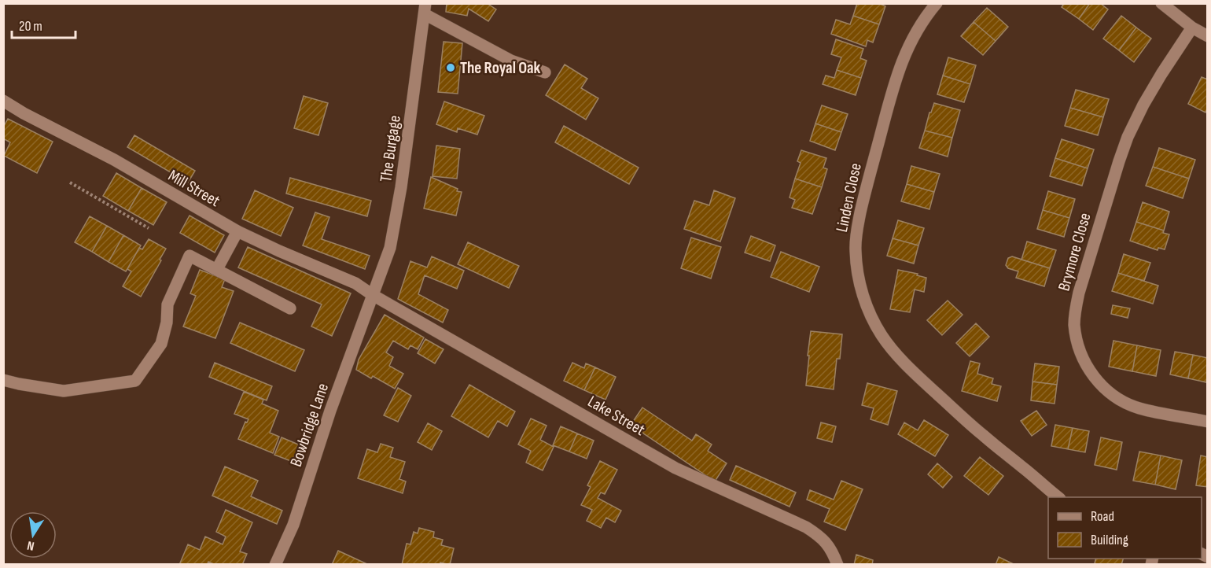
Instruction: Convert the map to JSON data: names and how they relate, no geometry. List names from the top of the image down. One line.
{"streets":{"street":["The Burgage","Mill Street","Linden Close","Brymore Close","Lake Street","Bowbridge Lane"]},"crossings":[["The Burgage","Mill Street"],["The Burgage","Lake Street"],["The Burgage","Bowbridge Lane"],["Mill Street","Lake Street"],["Mill Street","Bowbridge Lane"],["Lake Street","Bowbridge Lane"]],"places":["The Royal Oak"],"legend":["Road","Building"],"scale_bar":"20 m","north":"bottom"}
